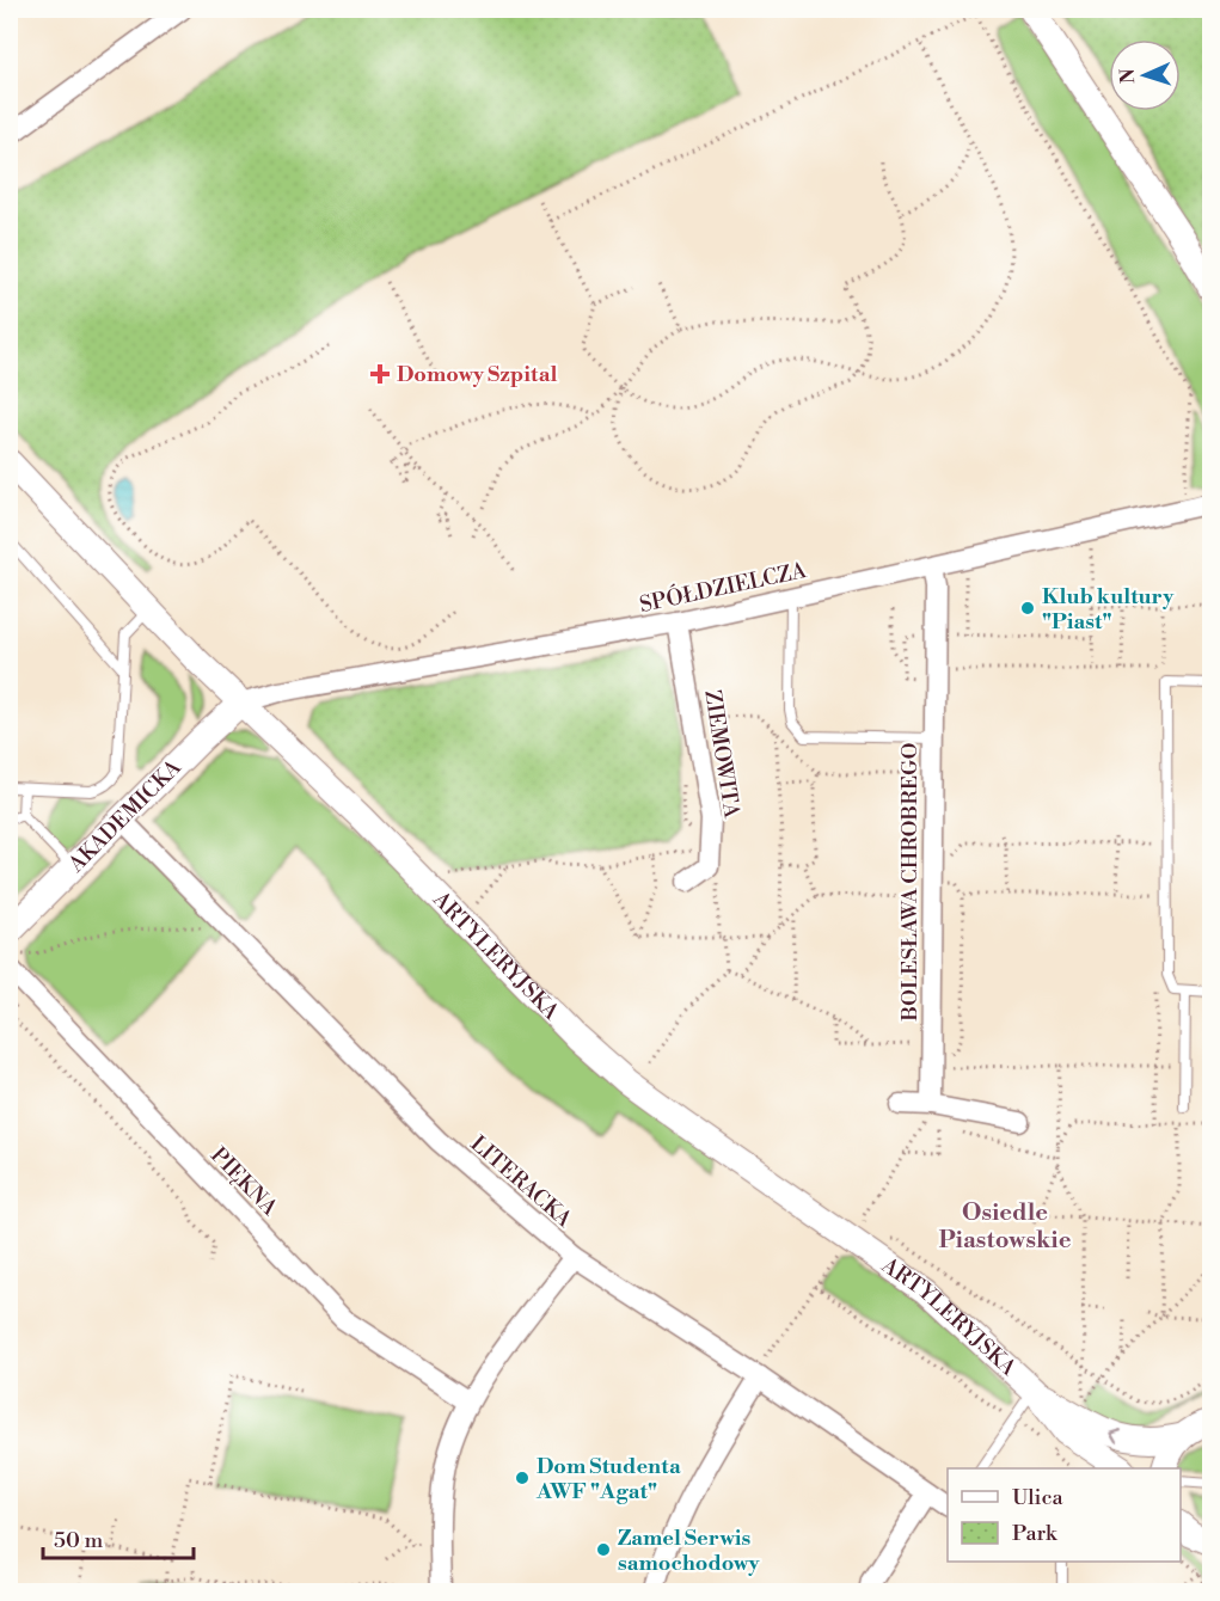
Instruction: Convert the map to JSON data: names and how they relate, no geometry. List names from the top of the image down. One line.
{"streets":{"street":["SPÓŁDZIELCZA","ZIEMOWITA","AKADEMICKA","BOLESŁAWA CHROBREGO","ARTYLERYJSKA","PIĘKNA","LITERACKA"]},"crossings":[["SPÓŁDZIELCZA","ZIEMOWITA"],["SPÓŁDZIELCZA","AKADEMICKA"],["SPÓŁDZIELCZA","BOLESŁAWA CHROBREGO"],["SPÓŁDZIELCZA","ARTYLERYJSKA"],["AKADEMICKA","ARTYLERYJSKA"],["AKADEMICKA","PIĘKNA"],["AKADEMICKA","LITERACKA"]],"districts":["Osiedle Piastowskie"],"places":{"health":["Domowy Szpital"],"other":["Klub kultury \"Piast\"","Dom Studenta AWF \"Agat\"","Zamel Serwis samochodowy"]},"legend":["Ulica","Park"],"scale_bar":"50 m","north":"left"}
